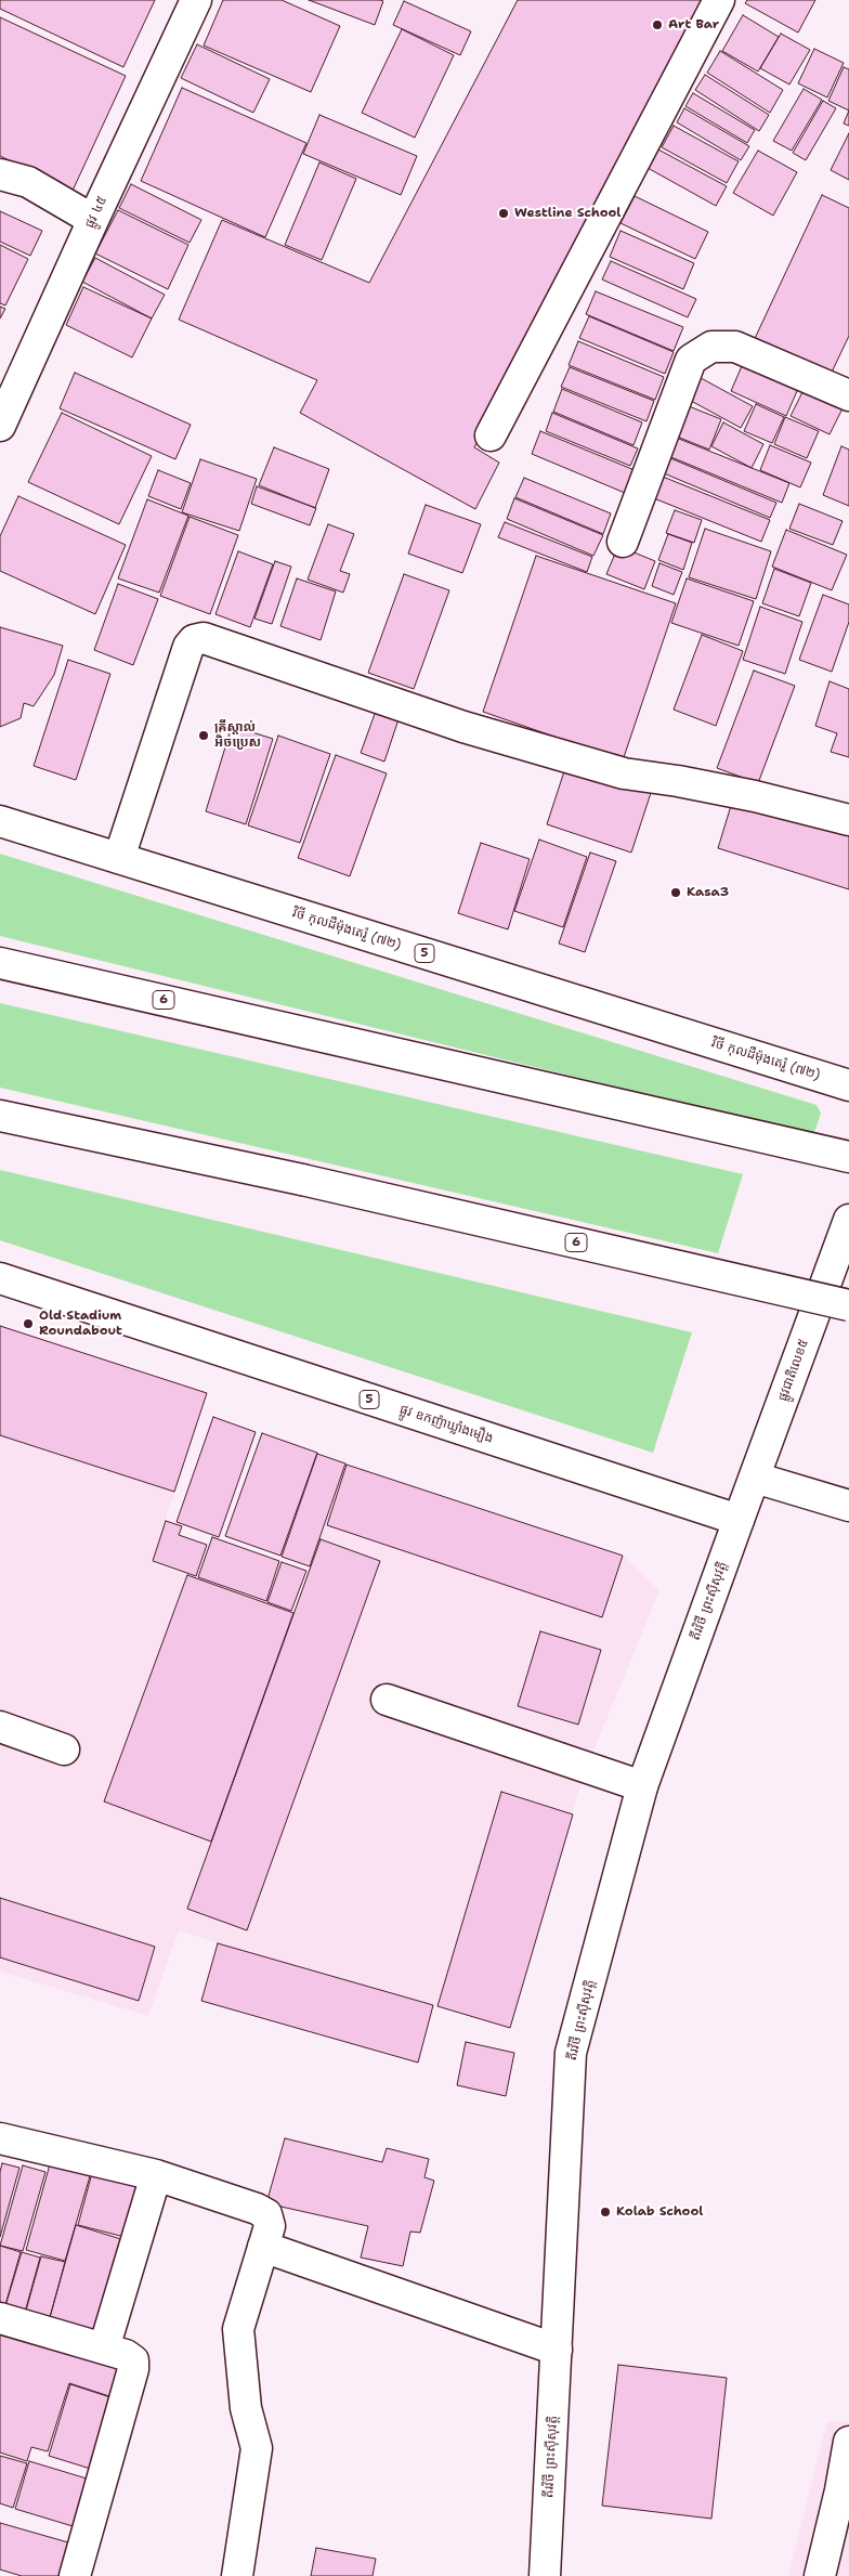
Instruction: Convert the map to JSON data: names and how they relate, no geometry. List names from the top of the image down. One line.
{"streets":{"main road":["ផ្លូវ ៤៥","វិថី កុលដឺម៉ុងតេរ៉ួ (៧២)","5","6","ផ្លូវជាតិលេខ៥","ផ្លូវ ឧកញ៉ាឃ្លាំងមឿង","តីរវិថី ព្រះស៊ីសុវត្តិ"]},"crossings":[["ផ្លូវជាតិលេខ៥","ផ្លូវ ឧកញ៉ាឃ្លាំងមឿង"],["ផ្លូវជាតិលេខ៥","តីរវិថី ព្រះស៊ីសុវត្តិ"],["ផ្លូវ ឧកញ៉ាឃ្លាំងមឿង","តីរវិថី ព្រះស៊ីសុវត្តិ"]],"places":["Art Bar","Westline School","គ្រីស្តាល់ អិចប្រេស","Kasa3","Old Stadium Roundabout","Kolab School"]}
